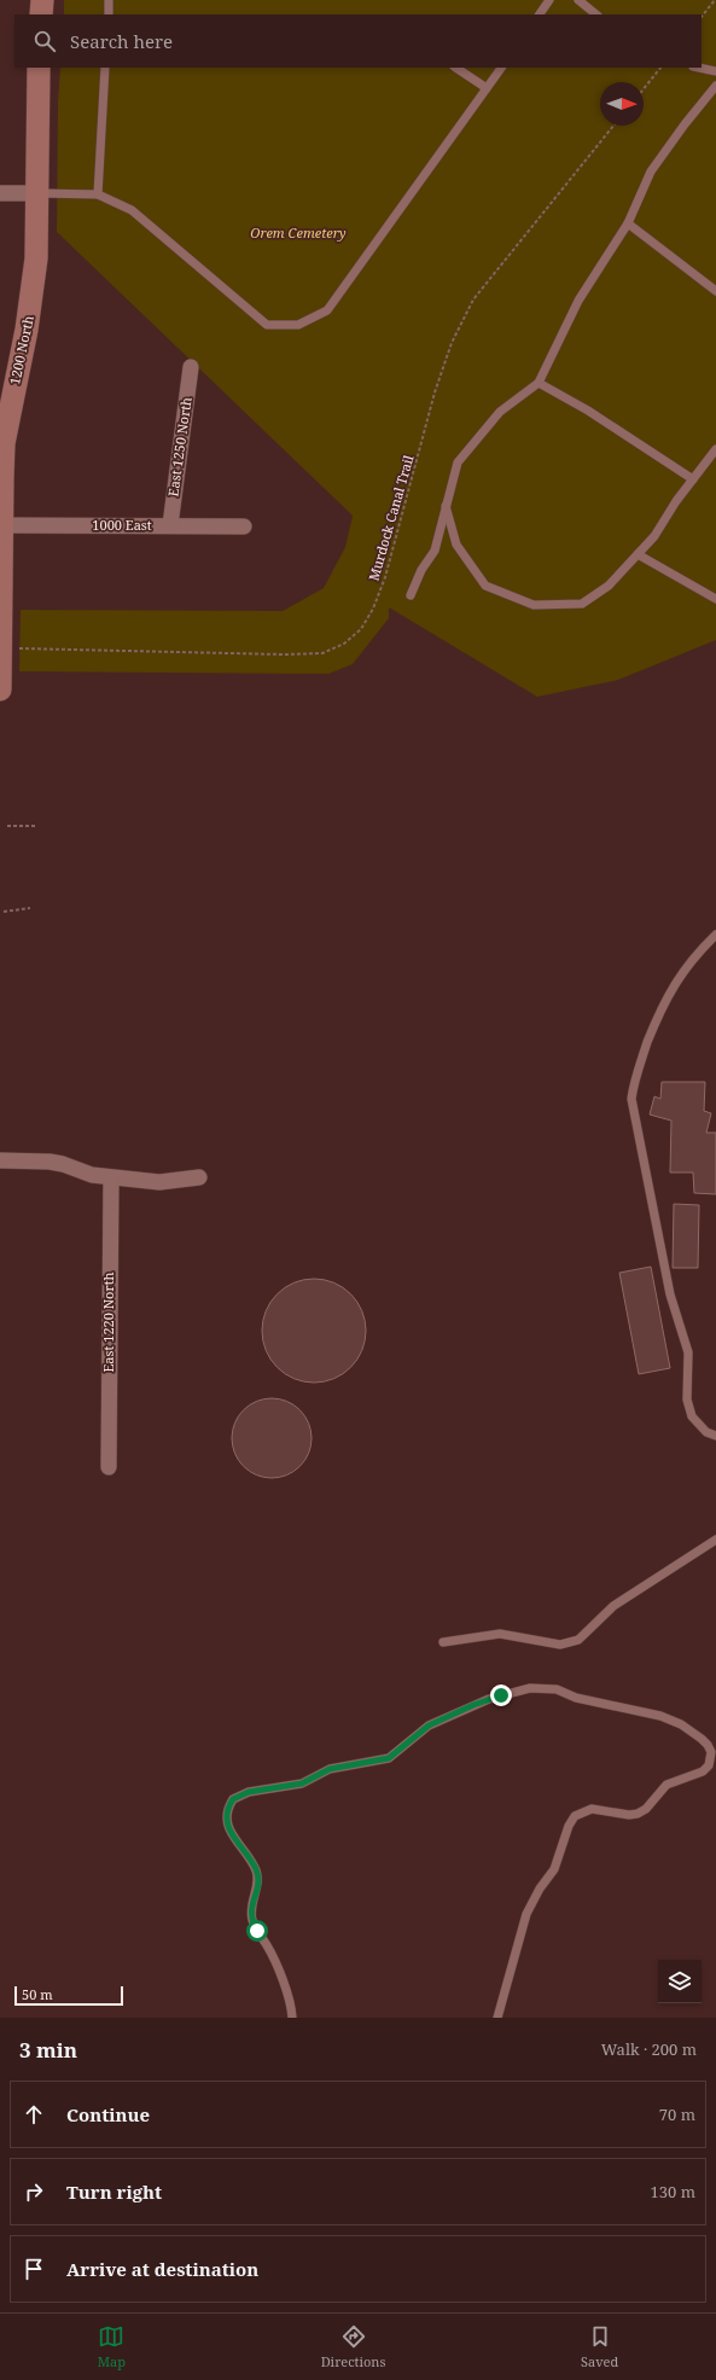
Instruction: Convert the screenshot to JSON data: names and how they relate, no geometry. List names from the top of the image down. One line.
{"streets":{"street":["1200 North","East 1250 North","1000 East","East 1220 North"],"path":["Murdock Canal Trail"]},"crossings":[["1200 North","Murdock Canal Trail"],["1200 North","1000 East"],["East 1250 North","1000 East"]],"parks":["Orem Cemetery"],"scale_bar":"50 m","north":"right","page":{"search":"Search here","scale":"50 m","heading":["3 min","Walk · 200 m"],"list":[["Continue","70 m"],["Turn right","130 m"],"Arrive at destination"],"nav":["Map","Directions","Saved"]}}
